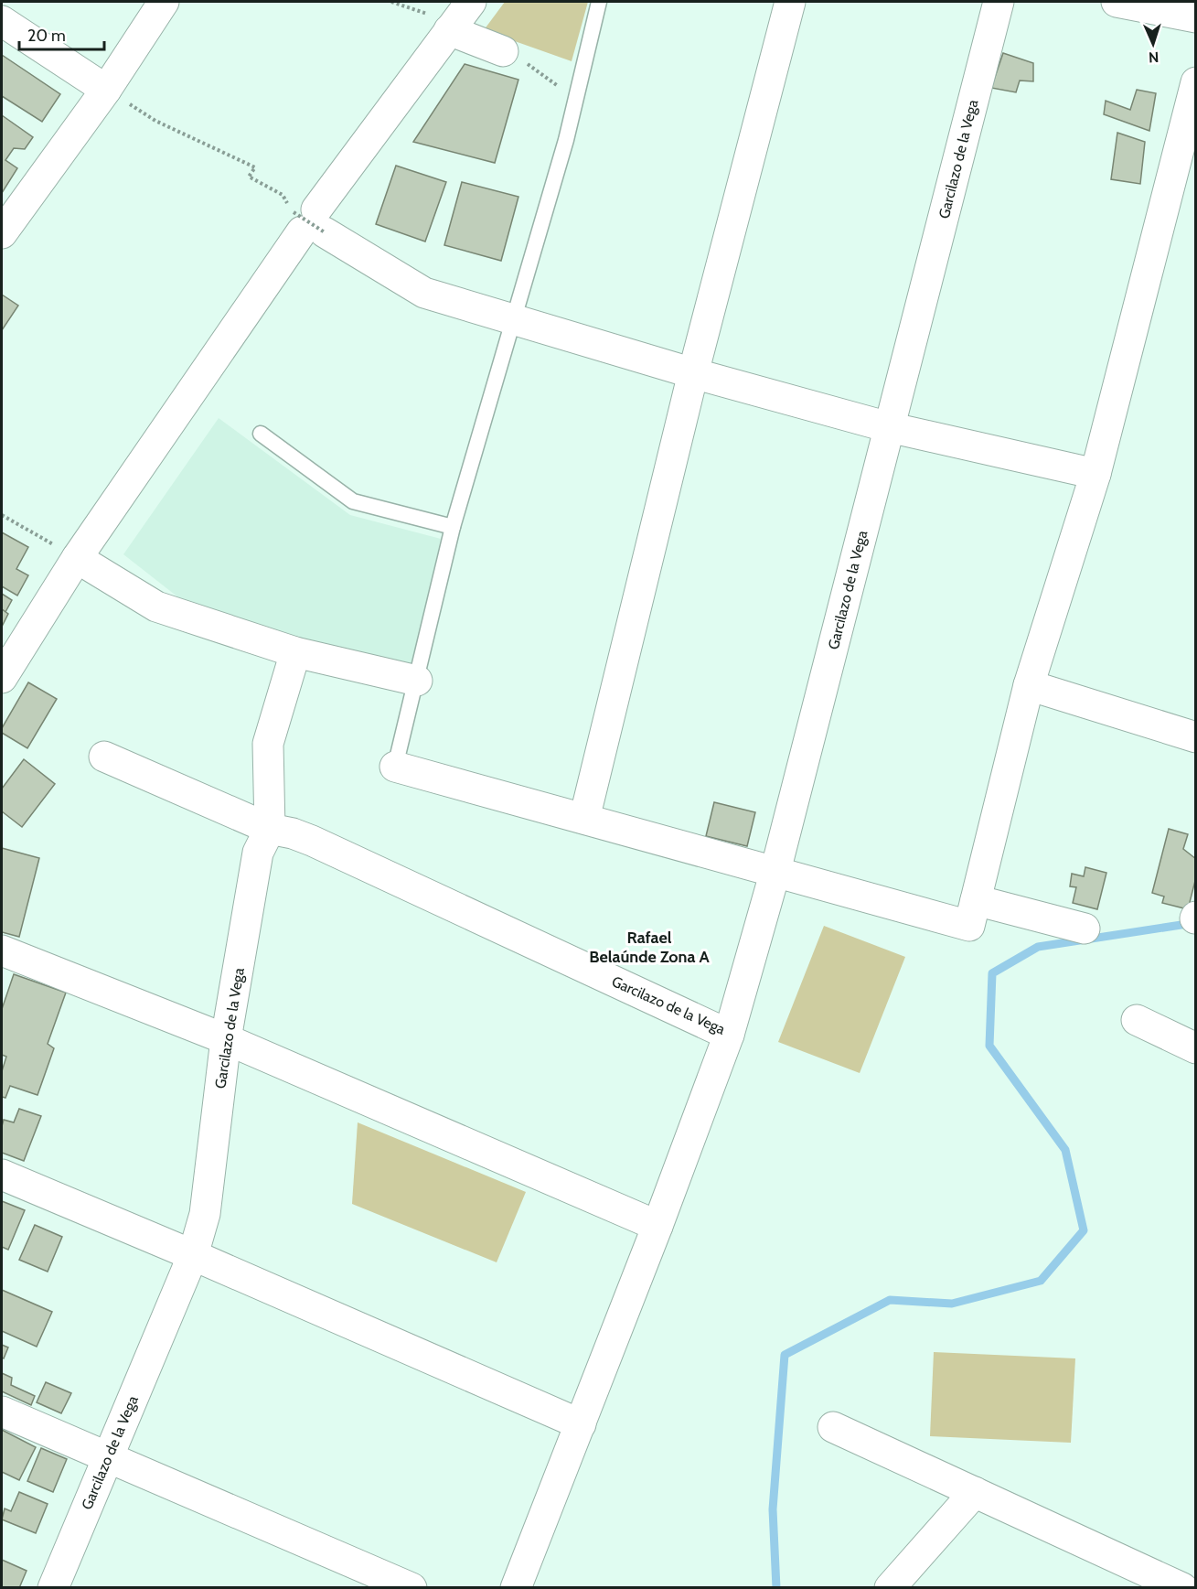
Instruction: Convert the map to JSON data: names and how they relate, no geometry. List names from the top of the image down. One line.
{"streets":{"street":["Garcilazo de la Vega"]},"districts":["Rafael Belaúnde Zona A"],"scale_bar":"20 m","north":"bottom"}
